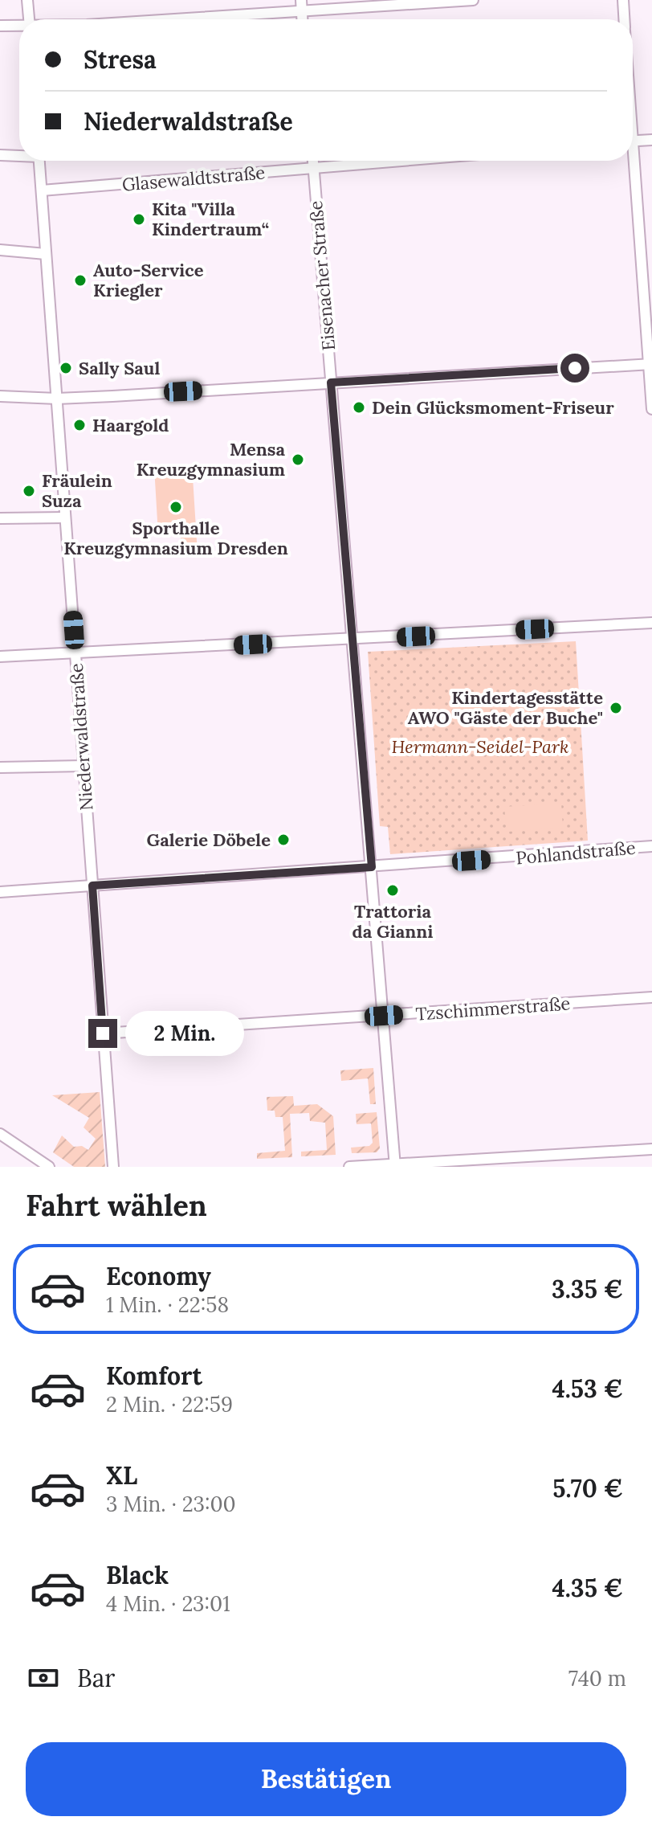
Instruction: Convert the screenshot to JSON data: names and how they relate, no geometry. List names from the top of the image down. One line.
{"streets":{"street":["Glasewaldtstraße","Eisenacher Straße","Niederwaldstraße","Pohlandstraße","Tzschimmerstraße"]},"crossings":[["Glasewaldtstraße","Eisenacher Straße"],["Glasewaldtstraße","Niederwaldstraße"],["Eisenacher Straße","Pohlandstraße"],["Eisenacher Straße","Tzschimmerstraße"],["Niederwaldstraße","Pohlandstraße"],["Niederwaldstraße","Tzschimmerstraße"]],"parks":["Hermann-Seidel-Park"],"places":["Kita \"Villa Kindertraum“","Auto-Service Kriegler","Sally Saul","Dein Glücksmoment-Friseur","Haargold","Mensa Kreuzgymnasium","Fräulein Suza","Sporthalle Kreuzgymnasium Dresden","Kindertagesstätte AWO \"Gäste der Buche\"","Galerie Döbele","Trattoria da Gianni"],"page":{"banner":["Stresa","Niederwaldstraße"],"bubble":"2 Min.","heading":"Fahrt wählen","list":[{"name":"Economy","note":"1 Min. · 22:58","value":"3.35 €"},{"name":"Komfort","note":"2 Min. · 22:59","value":"4.53 €"},{"name":"XL","note":"3 Min. · 23:00","value":"5.70 €"},{"name":"Black","note":"4 Min. · 23:01","value":"4.35 €"}],"pay":["Bar","740 m"],"buttons":"Bestätigen"}}
